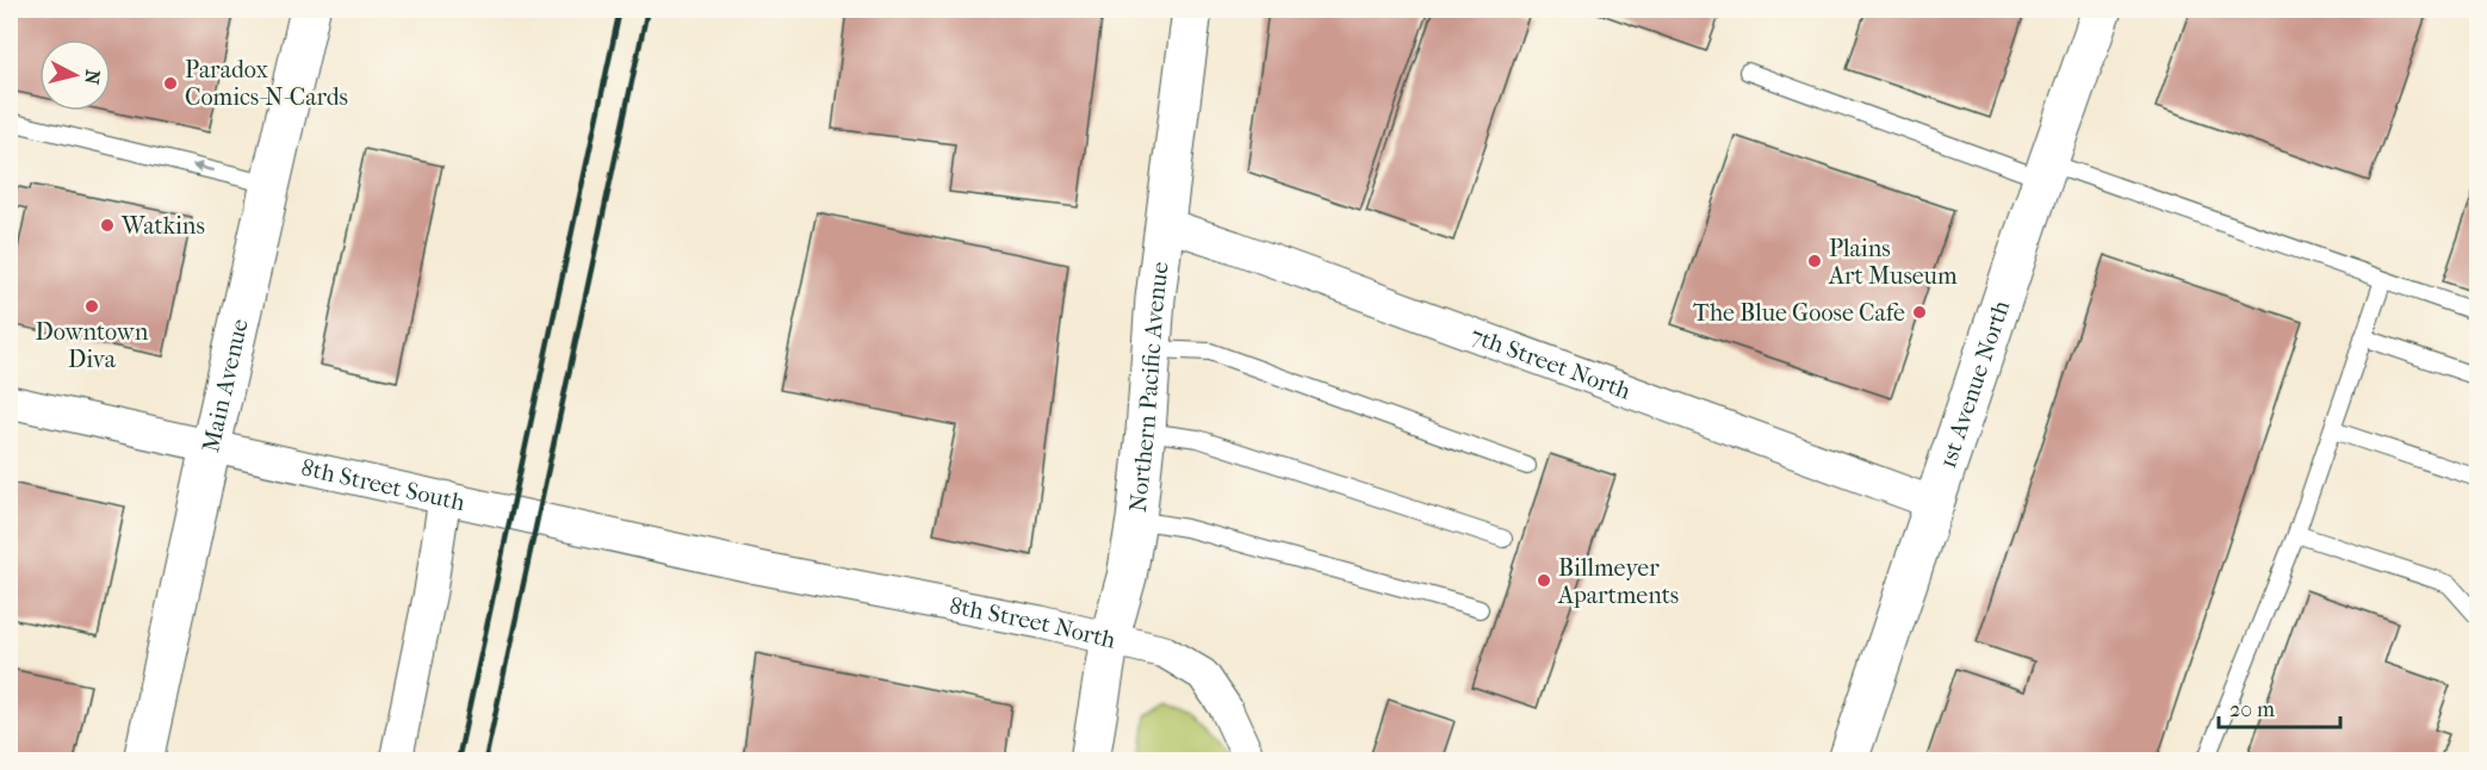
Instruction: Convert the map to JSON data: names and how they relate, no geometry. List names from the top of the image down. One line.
{"streets":{"street":["7th Street North","Main Avenue","1st Avenue North","Northern Pacific Avenue","8th Street South","8th Street North"]},"crossings":[["7th Street North","1st Avenue North"],["7th Street North","Northern Pacific Avenue"],["Main Avenue","8th Street South"],["Northern Pacific Avenue","8th Street North"],["8th Street South","8th Street North"]],"places":["Paradox Comics-N-Cards","Watkins","Plains Art Museum","Downtown Diva","The Blue Goose Cafe","Billmeyer Apartments"],"scale_bar":"20 m","north":"right"}
